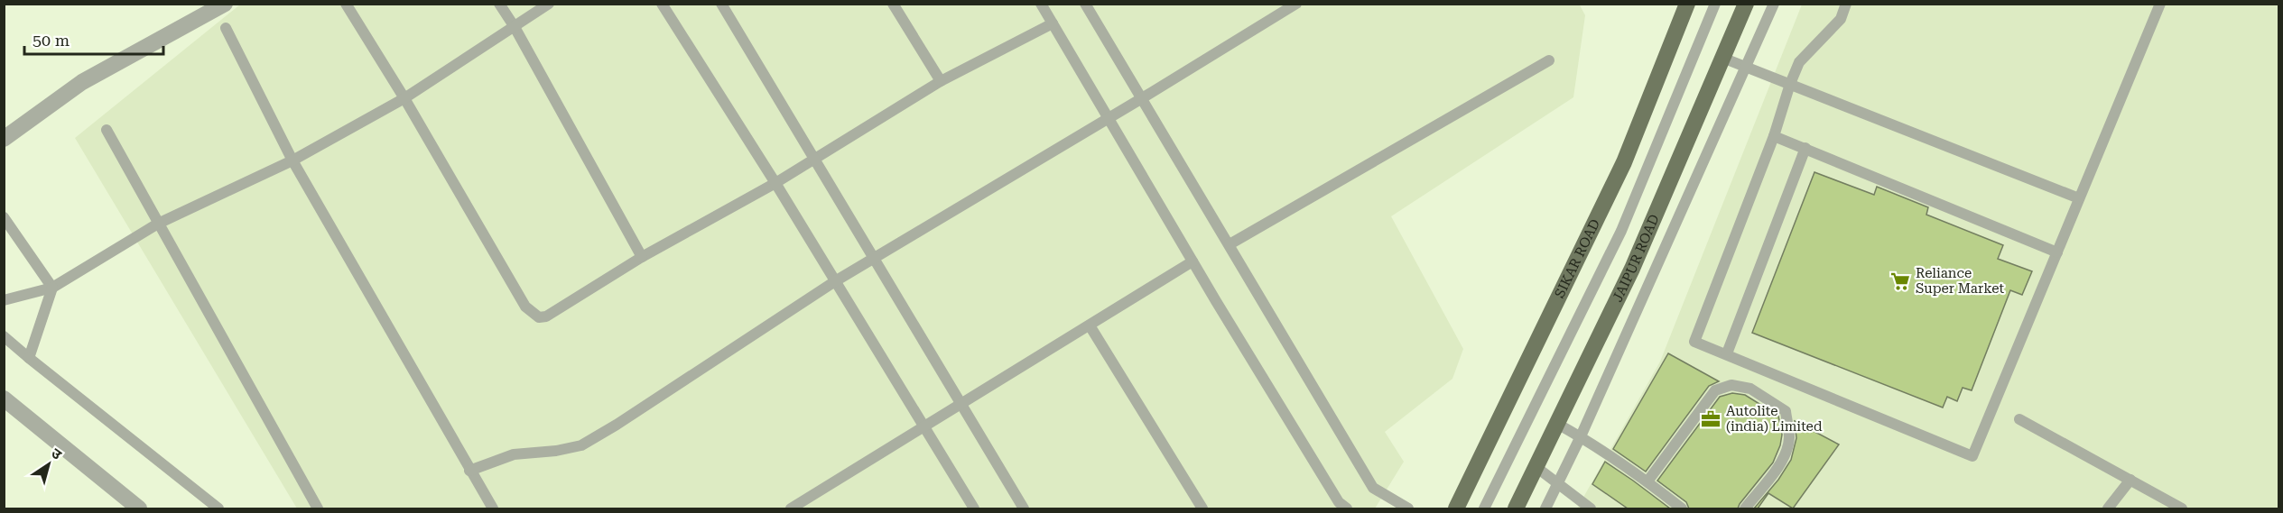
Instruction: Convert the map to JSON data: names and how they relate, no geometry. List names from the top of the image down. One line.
{"streets":{"main road":["SIKAR ROAD","JAIPUR ROAD"]},"places":{"supermarket":["Reliance Super Market"],"office":["Autolite (india) Limited"]},"scale_bar":"50 m","north":"top right"}
